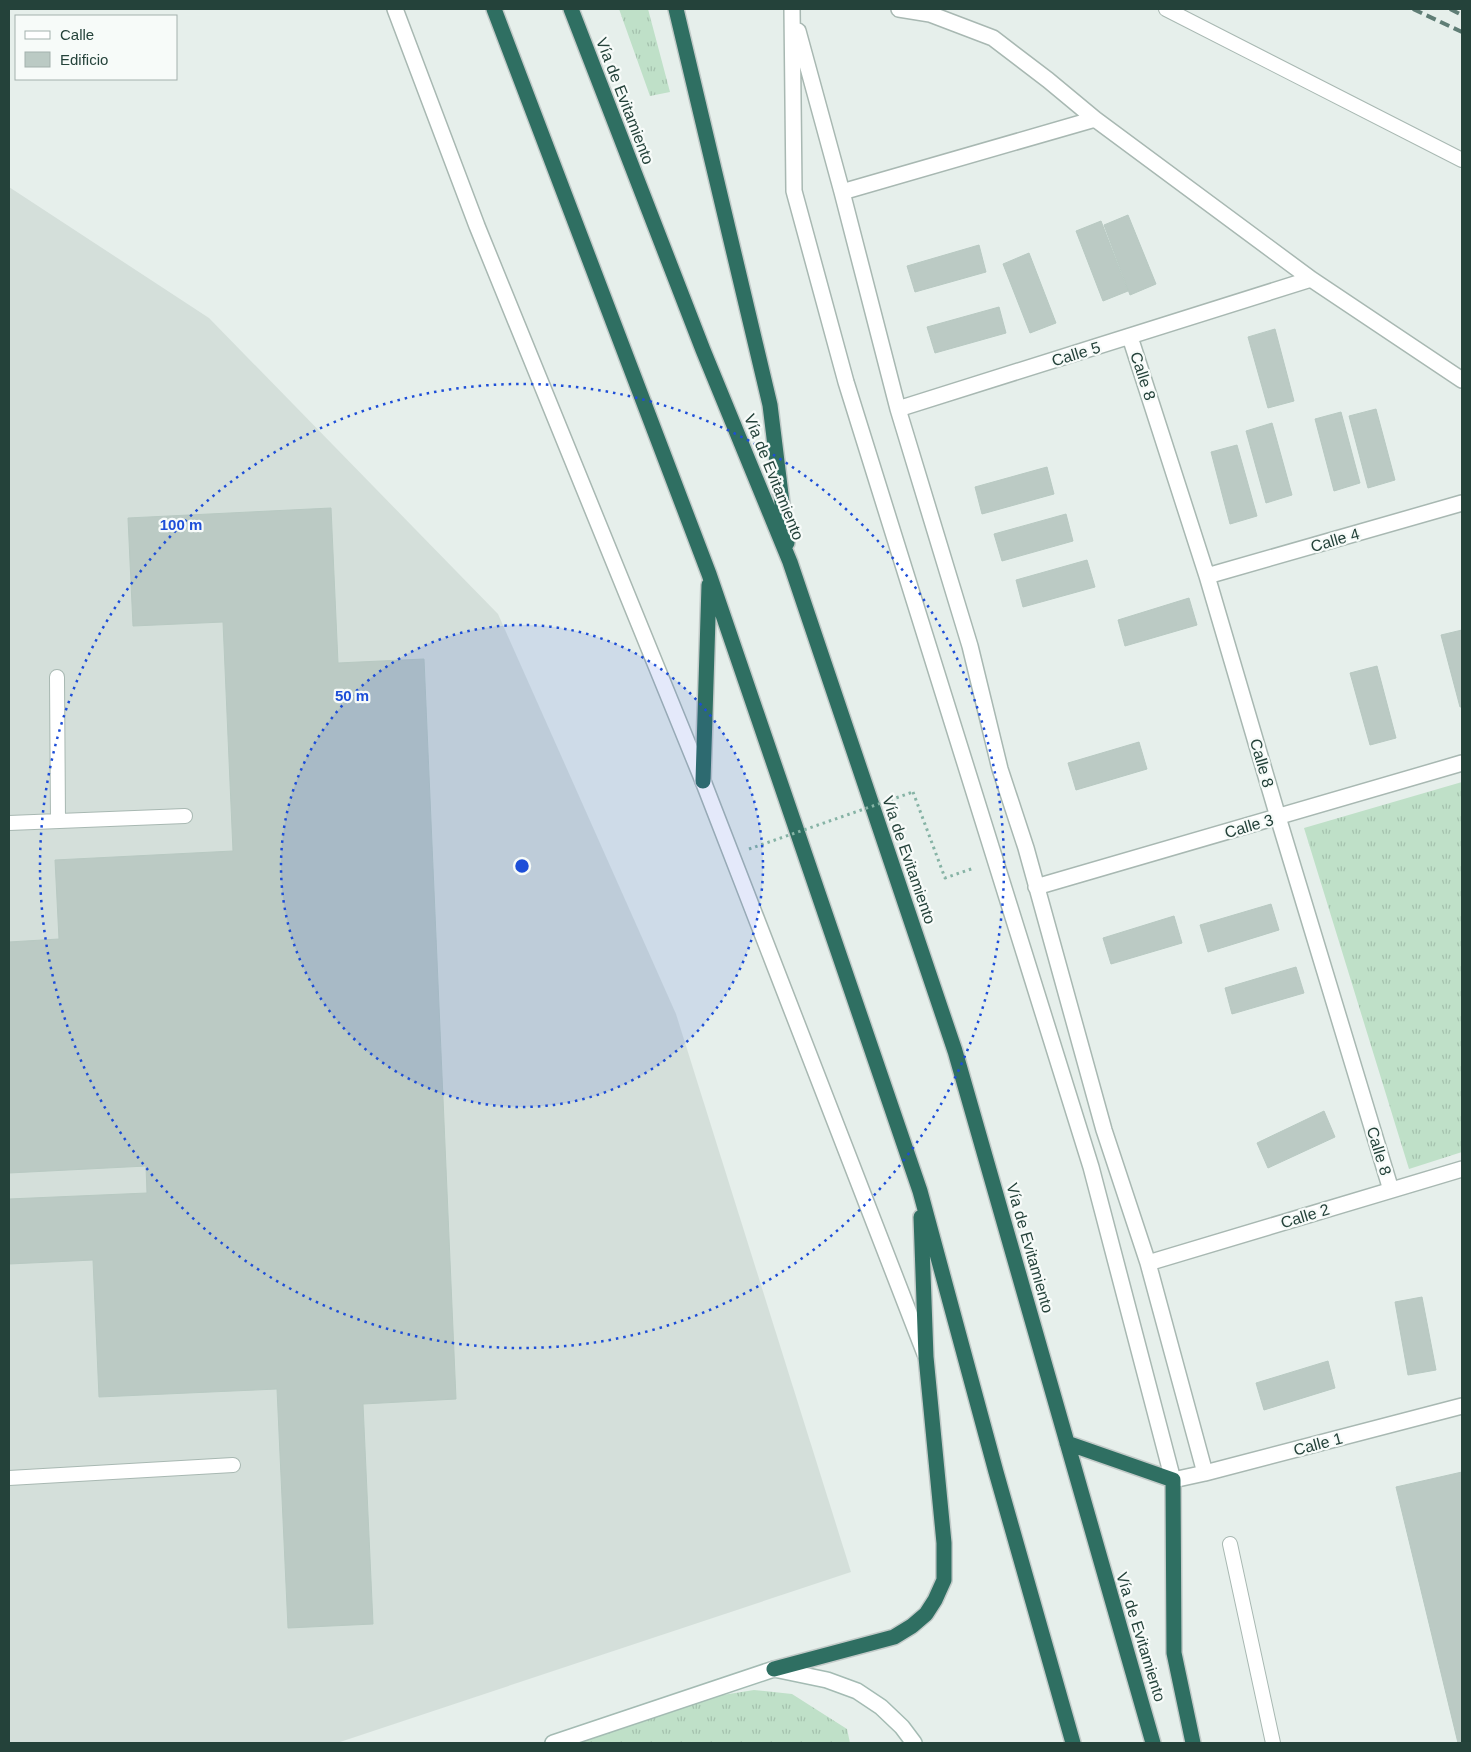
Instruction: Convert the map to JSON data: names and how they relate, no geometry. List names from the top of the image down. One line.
{"streets":{"highway":["Vía de Evitamiento"],"street":["Calle 5","Calle 8","Calle 4","Calle 3","Calle 2","Calle 1"]},"crossings":[["Calle 5","Calle 8"],["Calle 8","Calle 4"],["Calle 8","Calle 3"],["Calle 8","Calle 2"]],"legend":["Calle","Edificio"],"rings":["100 m","50 m"]}
